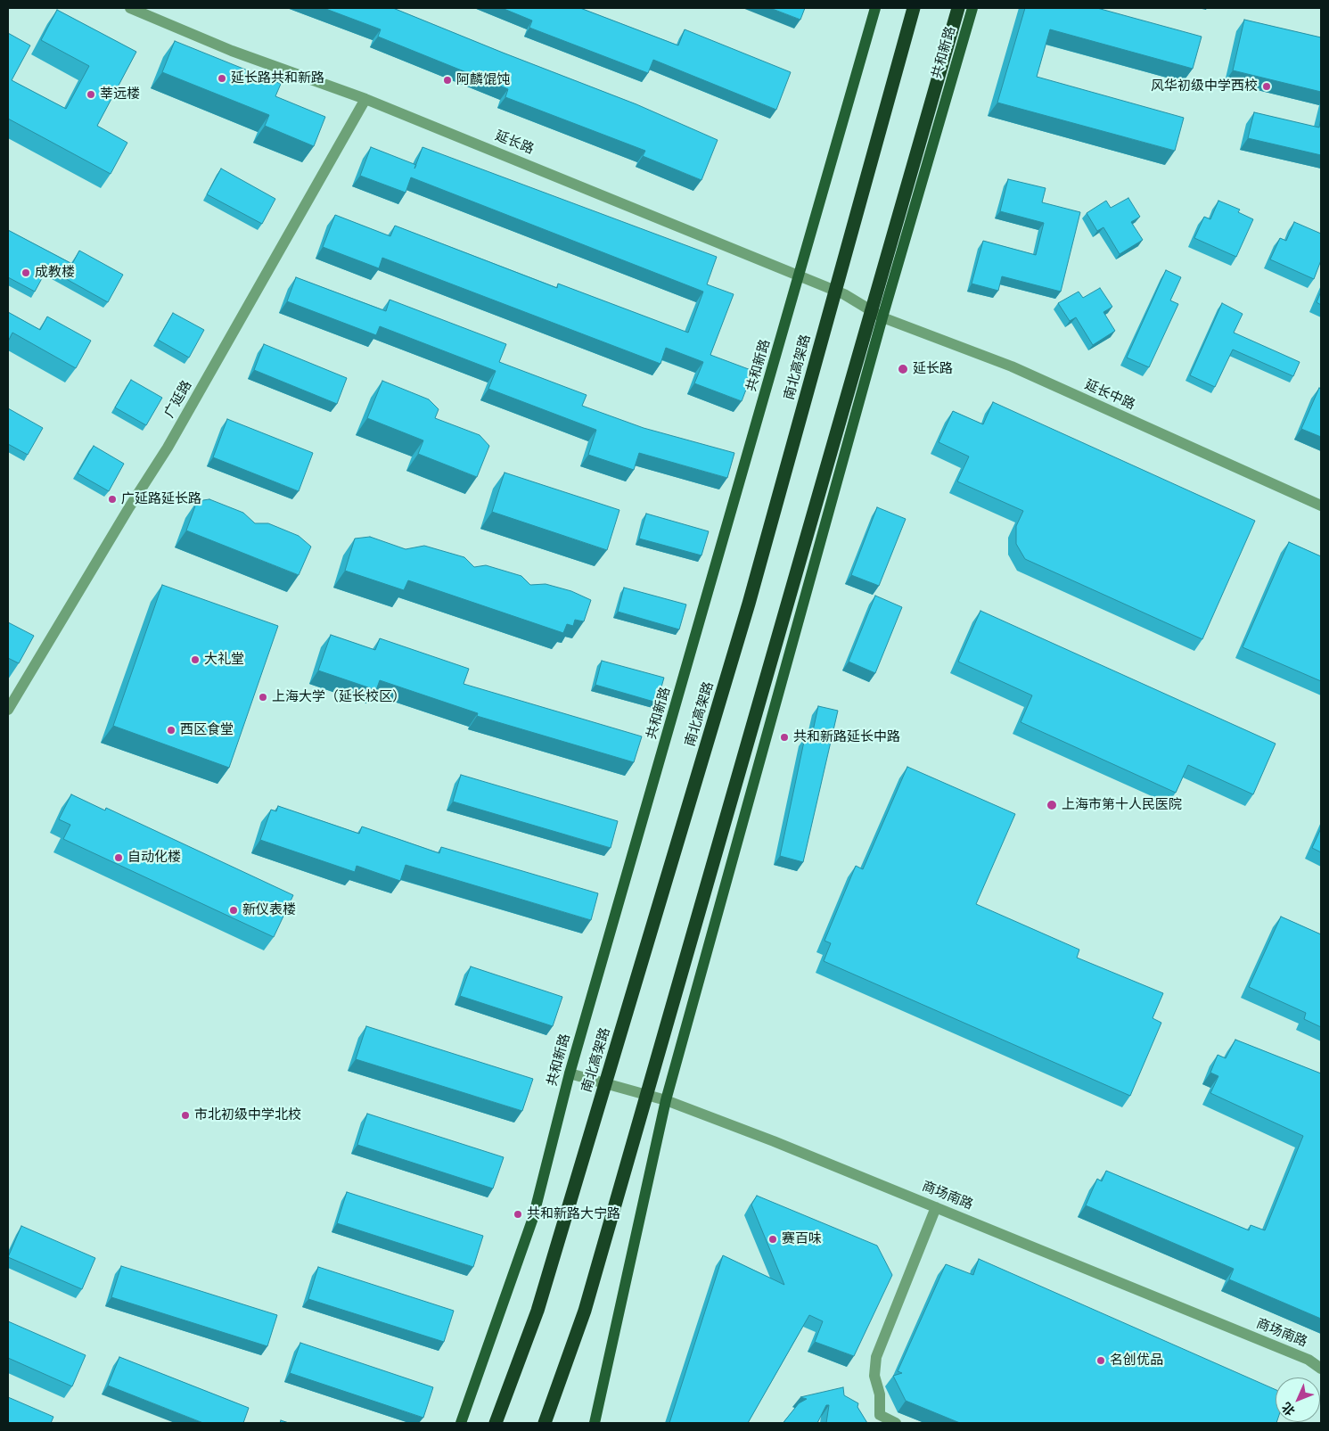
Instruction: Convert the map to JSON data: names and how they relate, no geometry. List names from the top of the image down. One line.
{"streets":{"highway":["南北高架路"],"main road":["共和新路"],"street":["延长路","延长中路","广延路","商场南路"]},"crossings":[["共和新路","延长路"],["共和新路","延长中路"],["共和新路","商场南路"],["延长路","延长中路"],["延长路","广延路"]],"places":["延长路共和新路","阿麟馄饨","风华初级中学西校","莘远楼","成教楼","延长路","广延路延长路","大礼堂","上海大学（延长校区）","西区食堂","共和新路延长中路","上海市第十人民医院","自动化楼","新仪表楼","市北初级中学北校","共和新路大宁路","赛百味","名创优品"],"north":"bottom left"}
